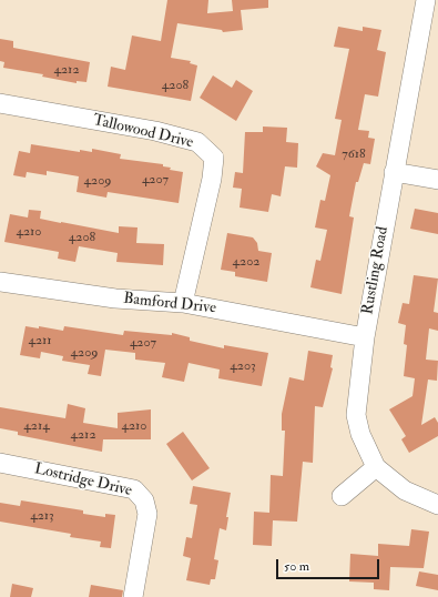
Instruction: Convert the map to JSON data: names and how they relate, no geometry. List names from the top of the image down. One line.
{"streets":{"street":["Tallowood Drive","Rustling Road","Bamford Drive","Lostridge Drive"]},"crossings":[["Tallowood Drive","Bamford Drive"],["Rustling Road","Bamford Drive"]],"house_numbers":["4212","4208","7618","4207","4209","4210","4208","4202","4211","4207","4209","4203","4214","4210","4212","4213"],"scale_bar":"50 m"}
